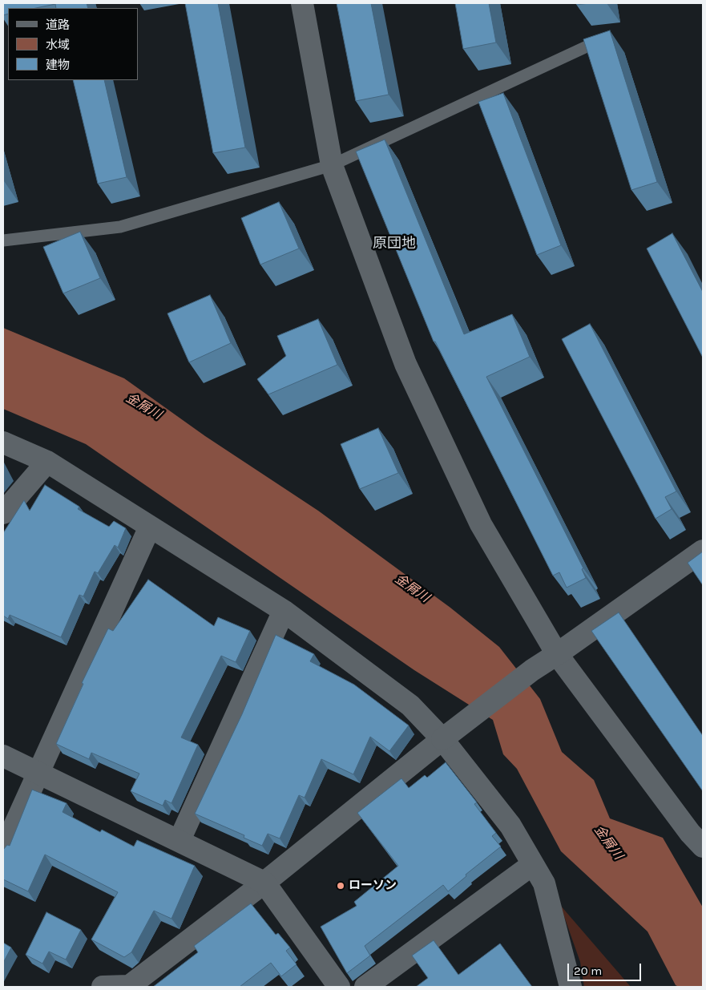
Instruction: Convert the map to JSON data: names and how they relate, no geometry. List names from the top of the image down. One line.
{"districts":["原団地"],"water":["金屑川"],"places":["ローソン"],"legend":["道路","水域","建物"],"scale_bar":"20 m"}
